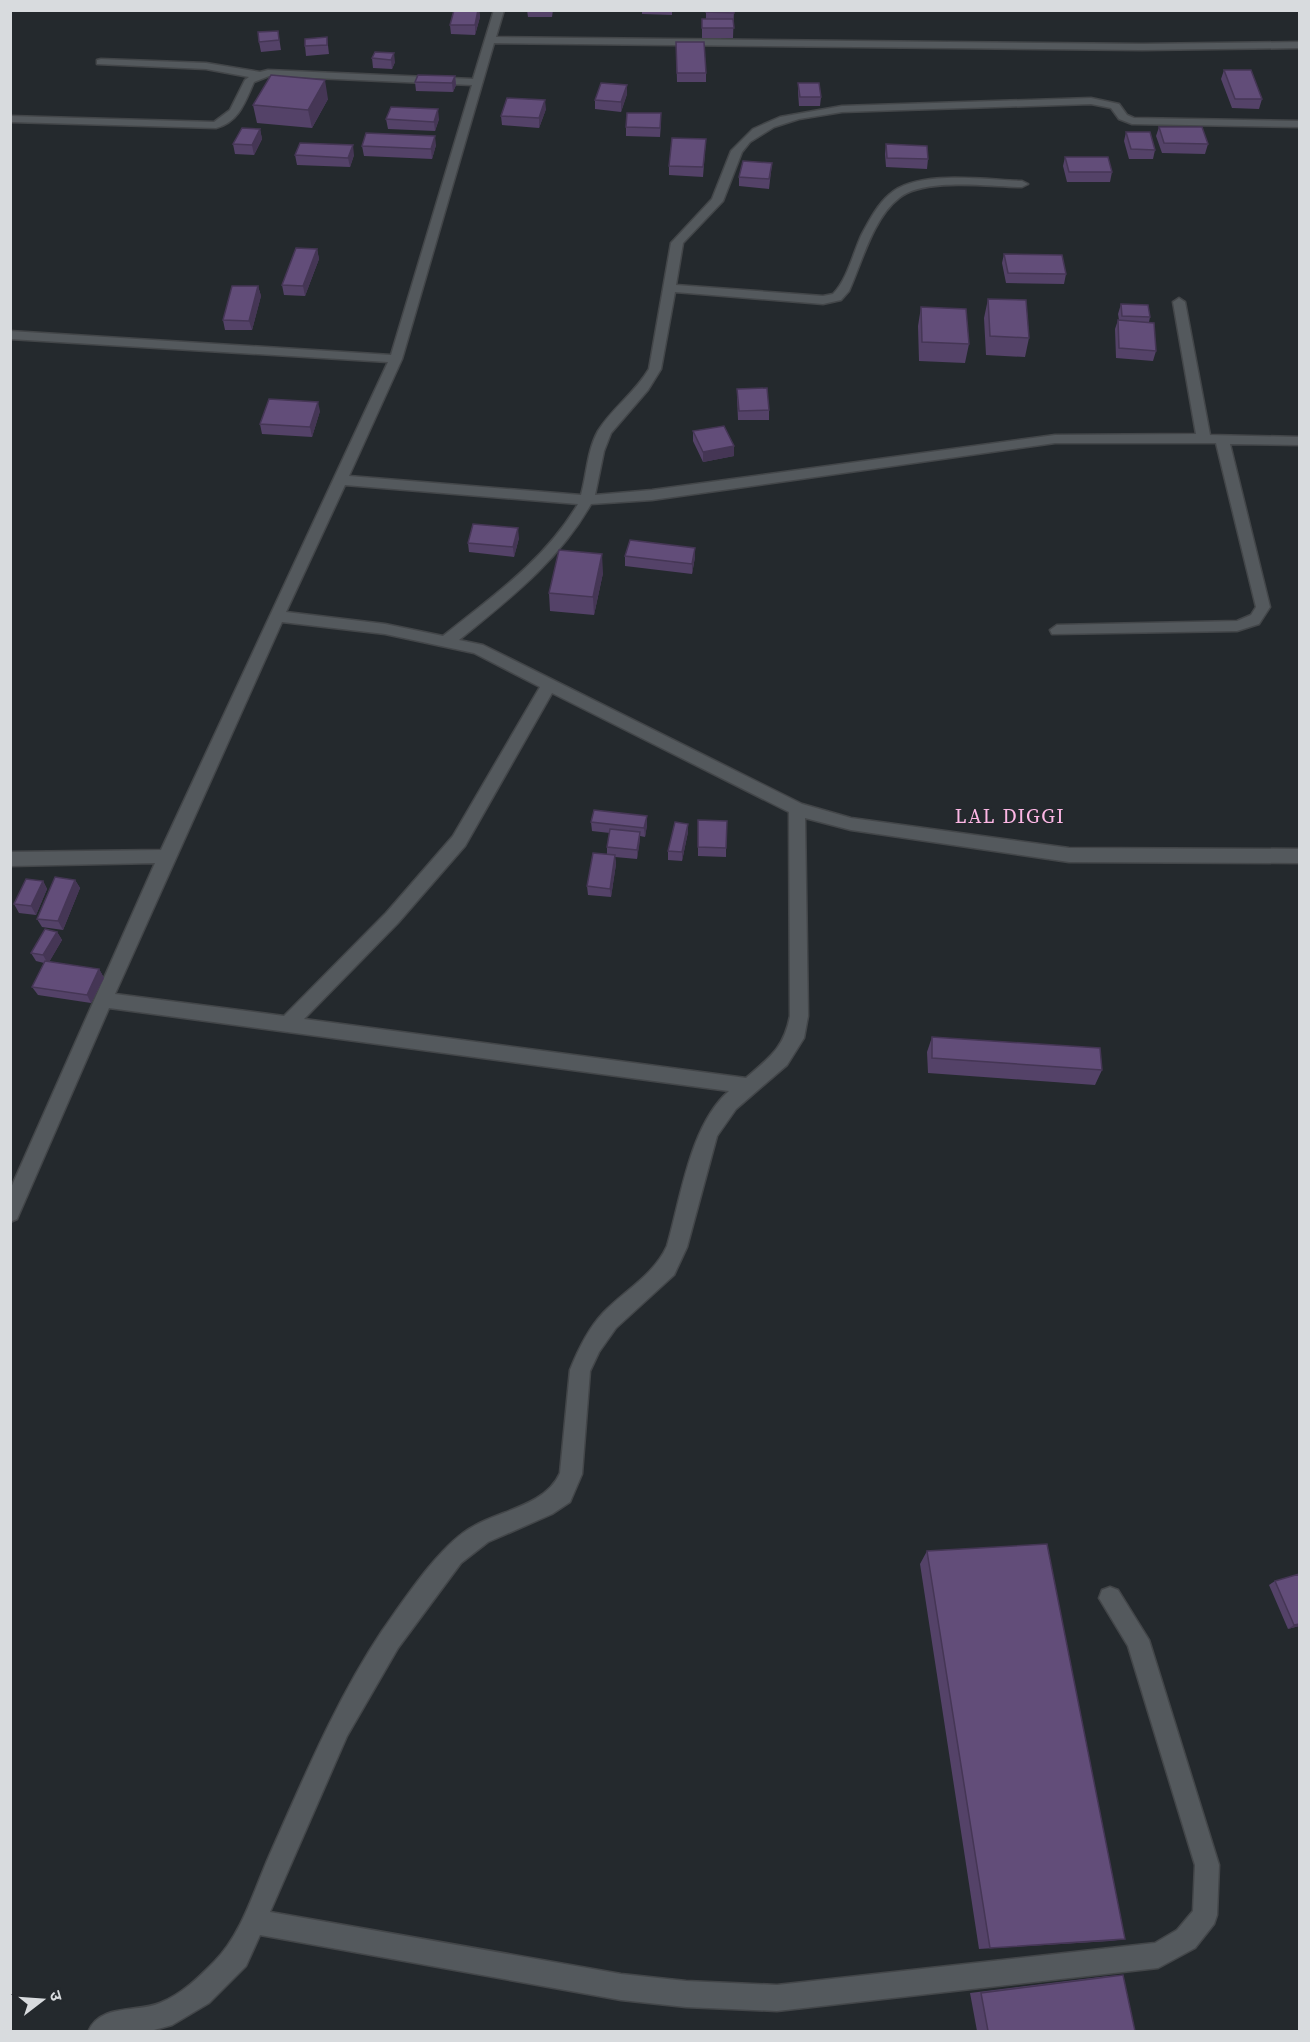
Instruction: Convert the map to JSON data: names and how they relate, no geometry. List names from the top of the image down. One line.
{"districts":["LAL DIGGI"],"north":"right"}
